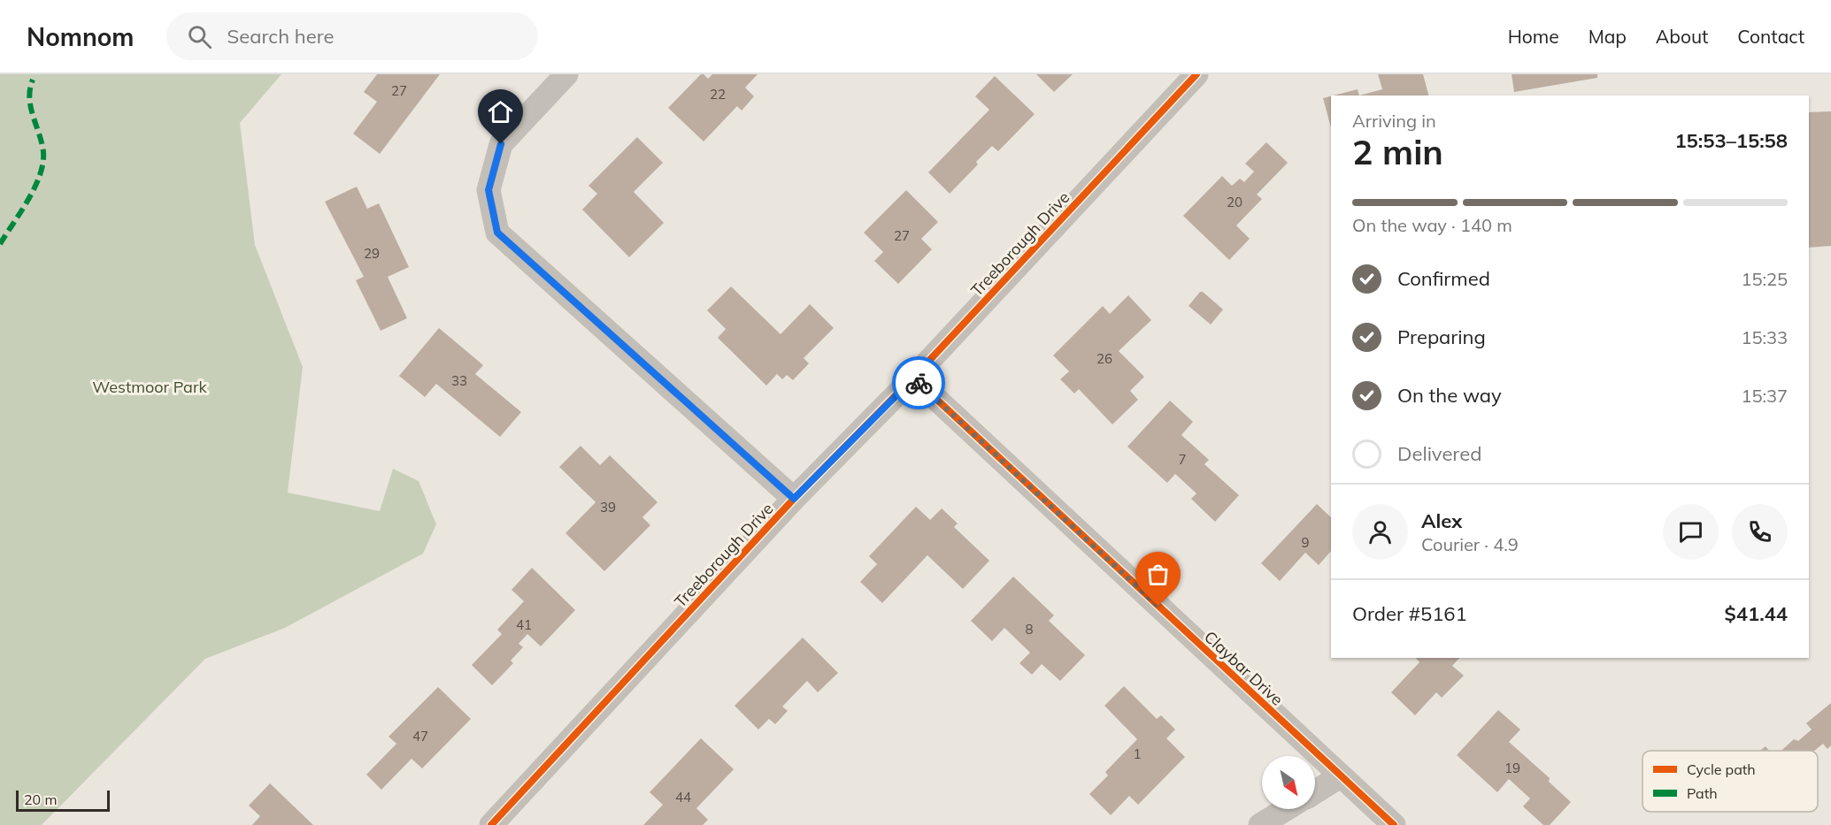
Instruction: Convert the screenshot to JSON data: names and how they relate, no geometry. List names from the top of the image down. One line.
{"streets":{"street":["Treeborough Drive","Claybar Drive"]},"crossings":[["Treeborough Drive","Claybar Drive"]],"parks":["Westmoor Park"],"house_numbers":["27","22","20","27","29","26","33","7","39","9","41","8","47","1","19","44"],"legend":["Cycle path","Path"],"scale_bar":"20 m","north":"bottom right","page":{"header":"Nomnom","search":"Search here","nav":["Home","Map","About","Contact"],"heading":["2 min","Arriving in","15:53–15:58"],"panel":["Alex","Courier · 4.9","Order #5161","$41.44"],"bar":"On the way · 140 m","list":[["Confirmed","15:25"],["Preparing","15:33"],["On the way","15:37"],"Delivered"],"scale":"20 m"}}
